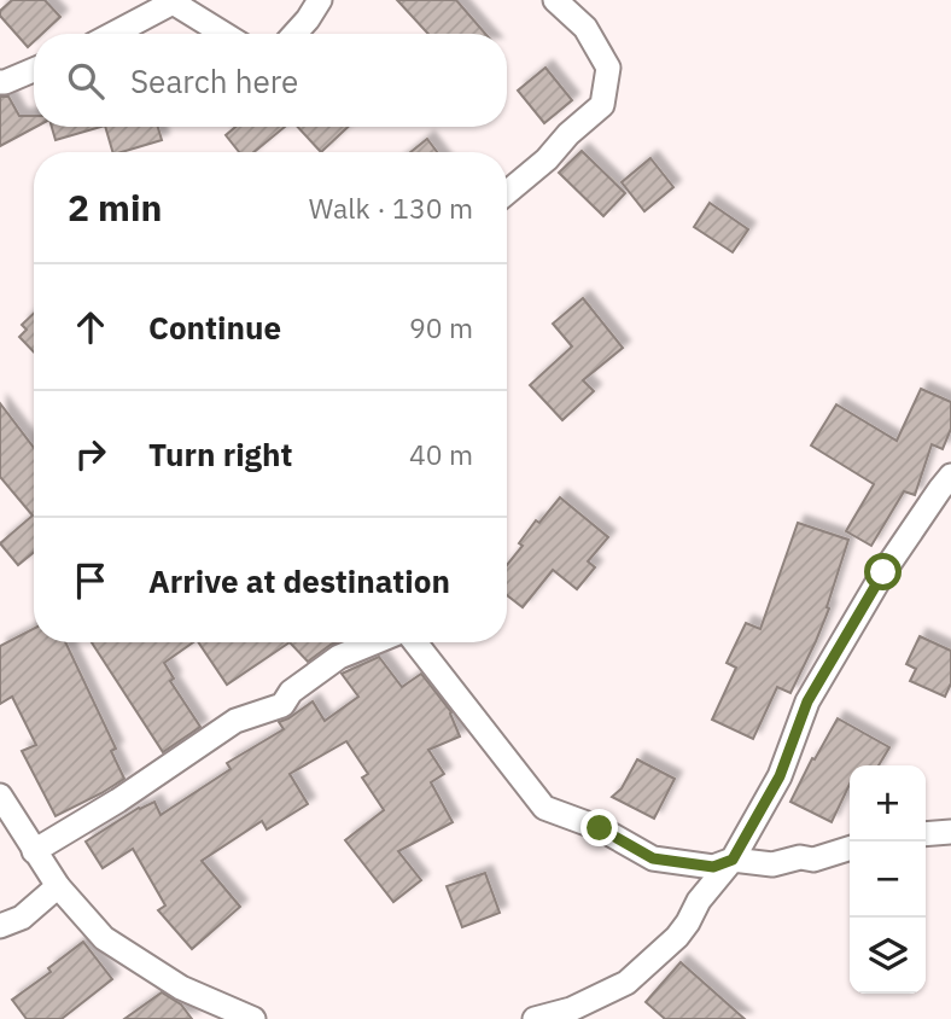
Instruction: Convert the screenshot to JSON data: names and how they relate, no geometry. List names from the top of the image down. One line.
{"page":{"search":"Search here","heading":["2 min","Walk · 130 m"],"list":[["Continue","90 m"],["Turn right","40 m"],"Arrive at destination"],"map_buttons":["+","−"]}}
